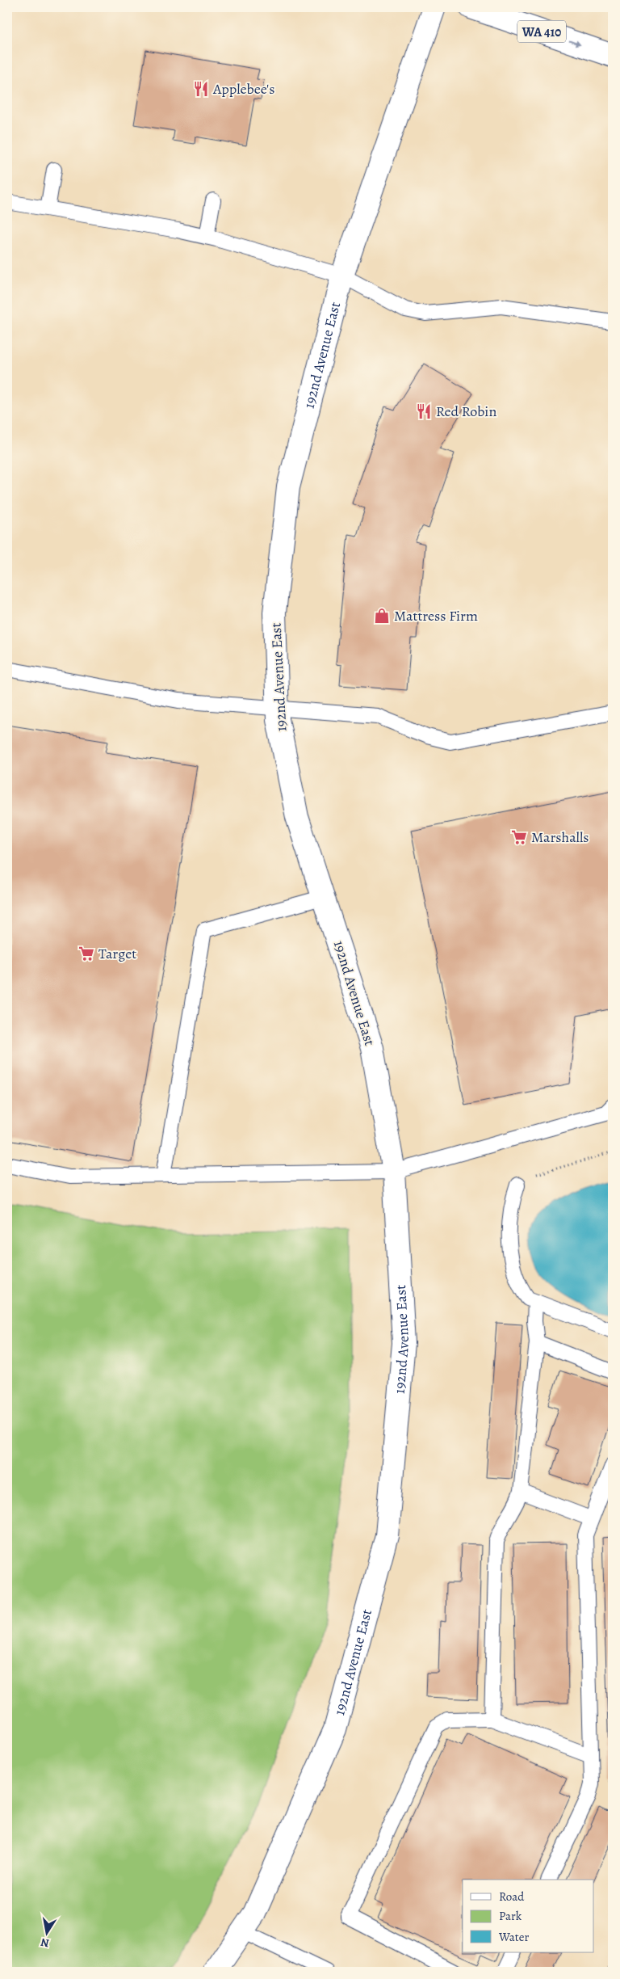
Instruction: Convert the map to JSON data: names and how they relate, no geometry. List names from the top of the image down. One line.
{"streets":{"main road":["WA 410","192nd Avenue East"]},"places":{"restaurant":["Applebee's","Red Robin"],"shop":["Mattress Firm"],"supermarket":["Marshalls","Target"]},"legend":["Road","Park","Water"],"north":"bottom"}
